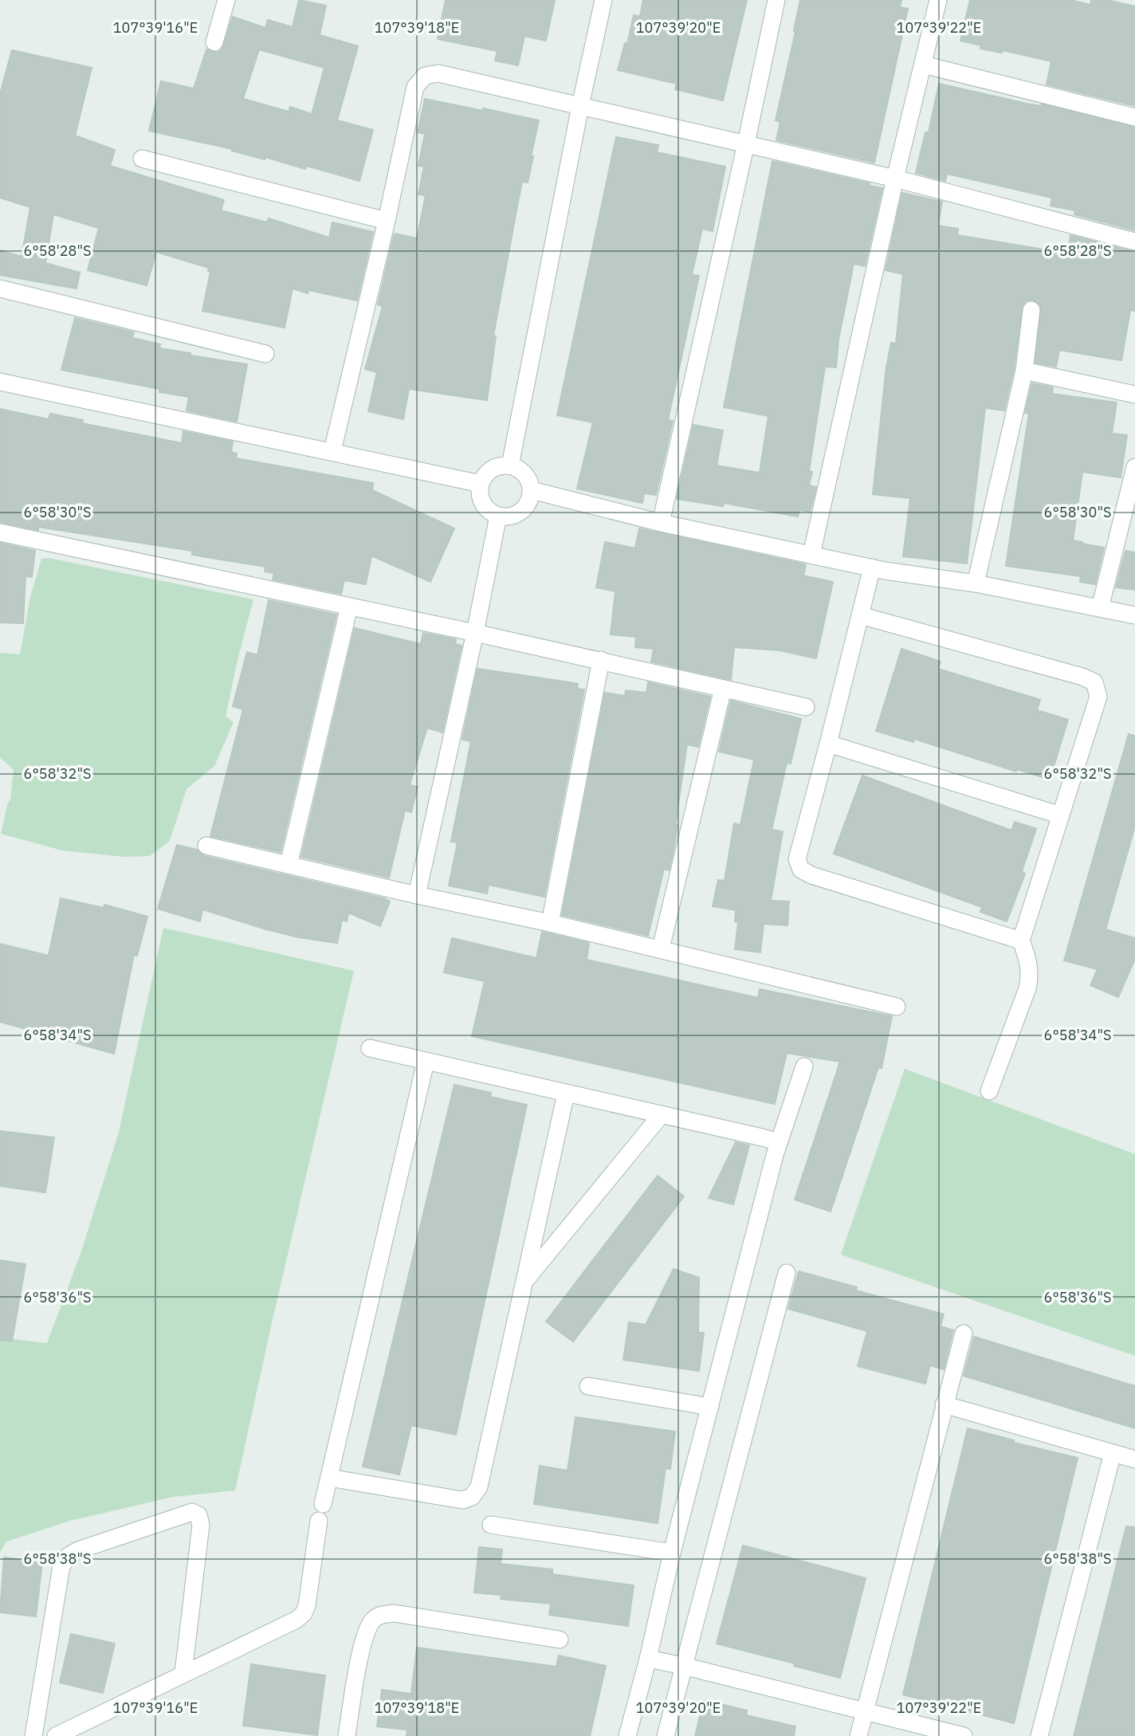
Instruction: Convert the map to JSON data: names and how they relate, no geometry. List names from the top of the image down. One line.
{"coordinates":["107°39'16\"E","107°39'18\"E","107°39'20\"E","107°39'22\"E","6°58'28\"S","6°58'30\"S","6°58'32\"S","6°58'34\"S","6°58'36\"S","6°58'38\"S"]}
